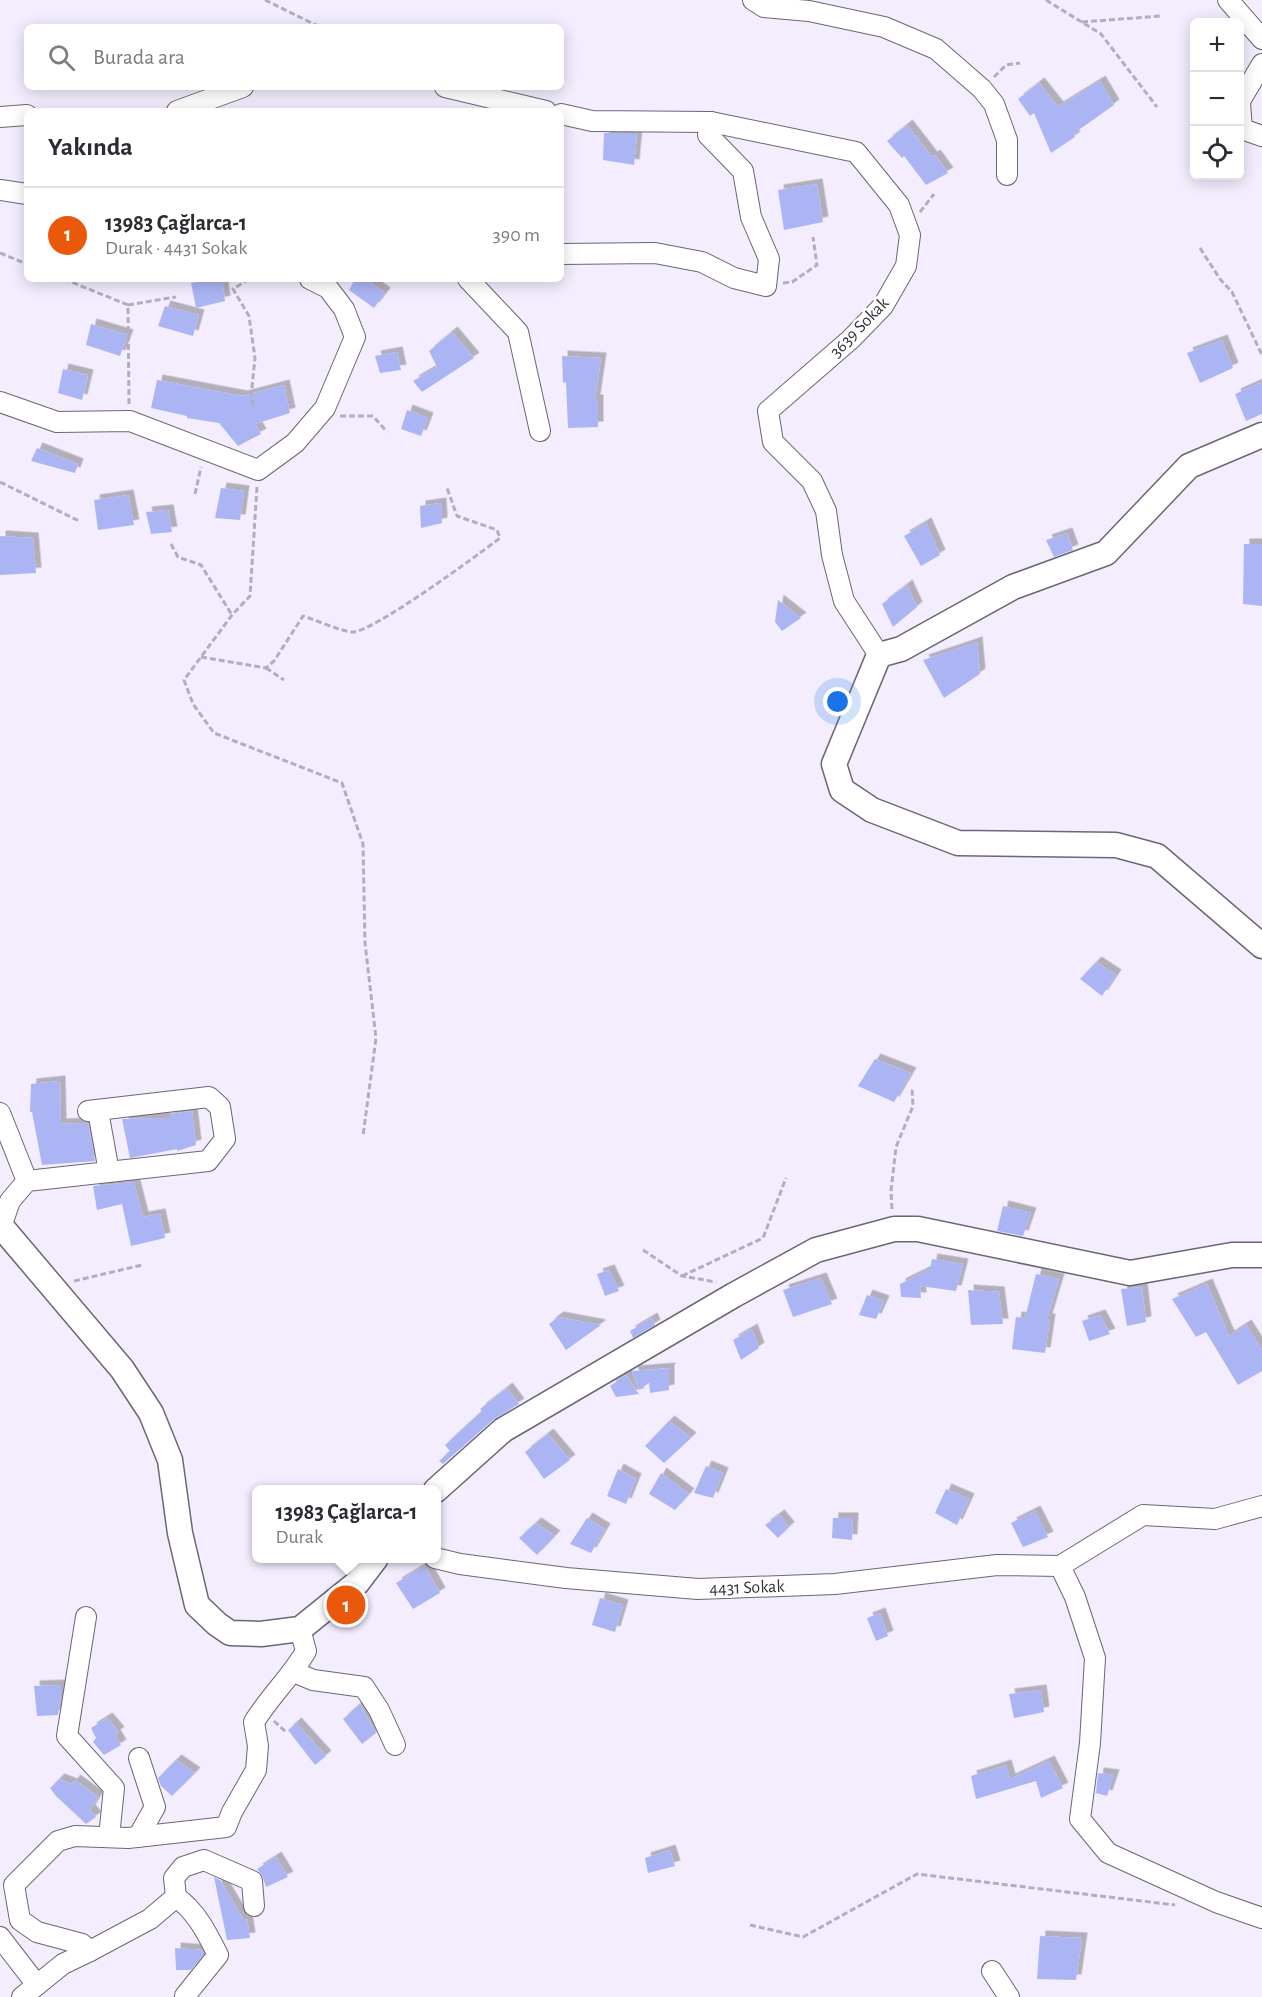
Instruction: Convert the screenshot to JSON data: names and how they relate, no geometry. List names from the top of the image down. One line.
{"streets":{"street":["3639 Sokak","4431 Sokak"]},"page":{"map_buttons":["+","−"],"search":"Burada ara","heading":"Yakında","list":[{"mark":"1","name":"13983 Çağlarca-1","note":"Durak · 4431 Sokak","value":"390 m"}],"popup":["13983 Çağlarca-1","Durak"],"pins":"1"}}
